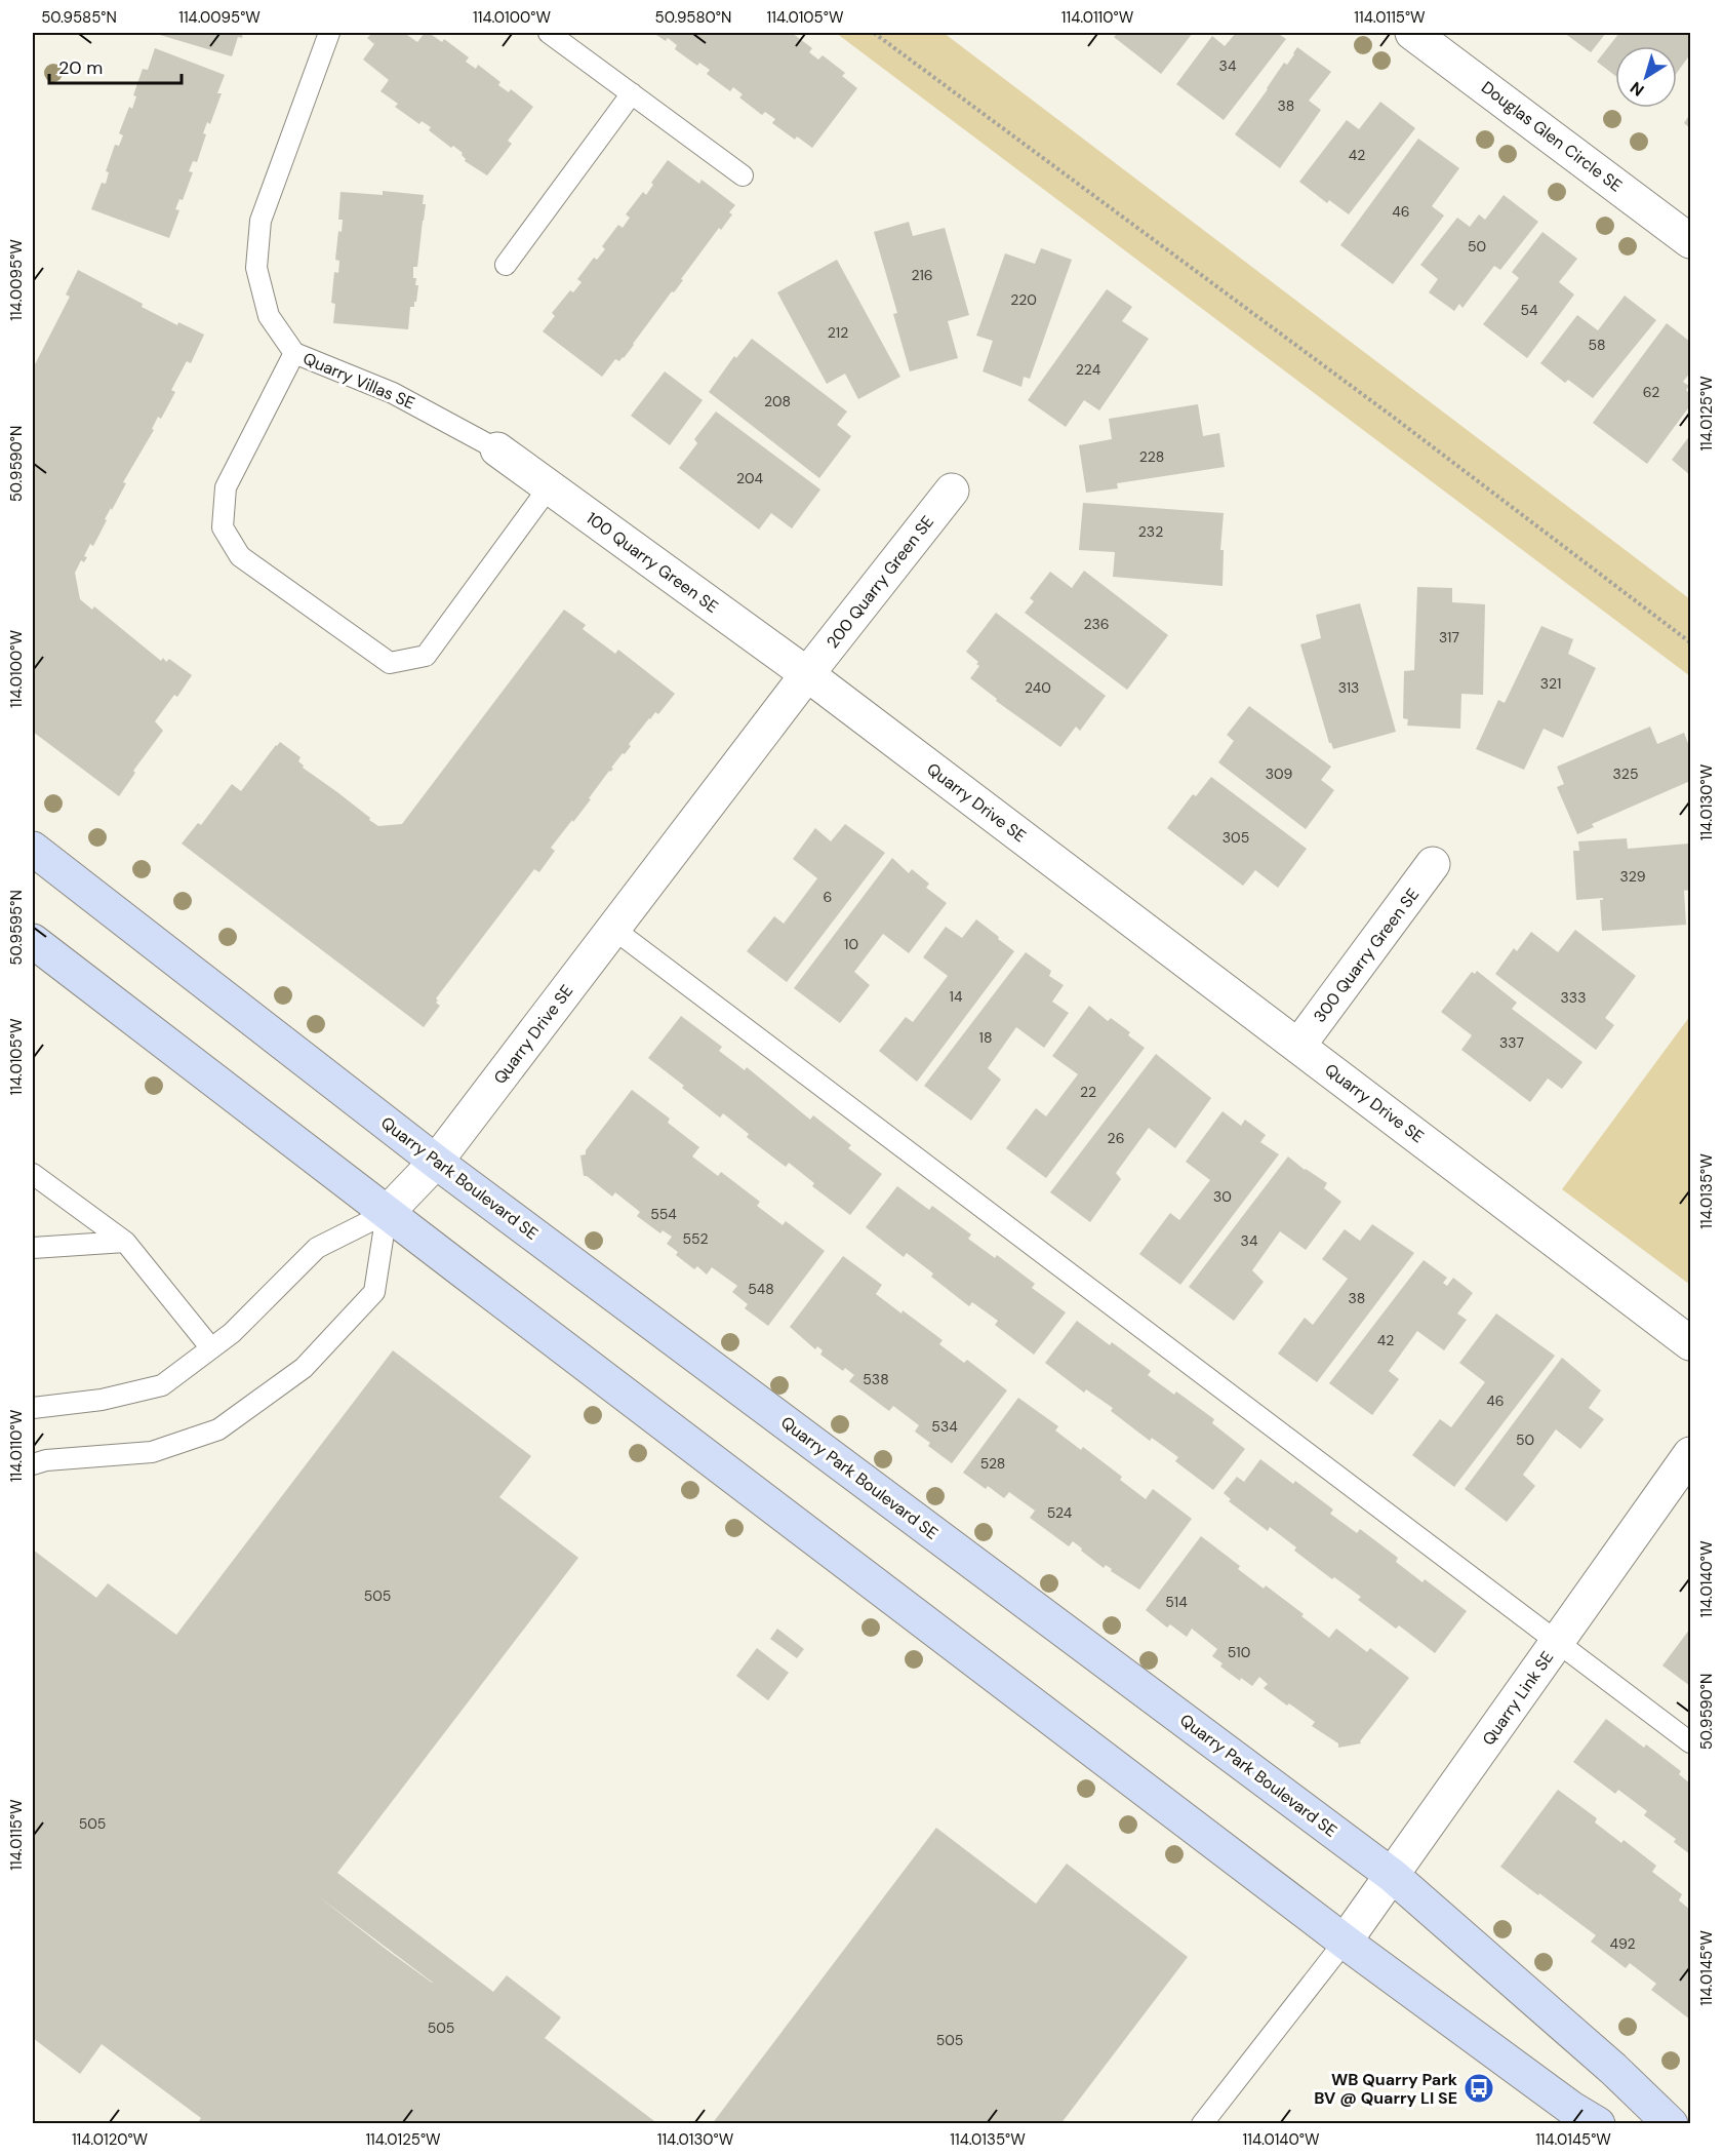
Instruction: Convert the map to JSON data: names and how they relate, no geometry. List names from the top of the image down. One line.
{"streets":{"street":["Douglas Glen Circle SE","100 Quarry Green SE","200 Quarry Green SE","Quarry Drive SE","300 Quarry Green SE","Quarry Park Boulevard SE","Quarry Link SE"],"lane":["Quarry Villas SE"]},"crossings":[["Quarry Villas SE","100 Quarry Green SE"],["100 Quarry Green SE","200 Quarry Green SE"],["100 Quarry Green SE","Quarry Drive SE"],["200 Quarry Green SE","Quarry Drive SE"],["Quarry Drive SE","300 Quarry Green SE"],["Quarry Drive SE","Quarry Park Boulevard SE"],["Quarry Park Boulevard SE","Quarry Link SE"]],"places":{"bus stop":["WB Quarry Park BV @ Quarry LI SE"]},"house_numbers":["34","38","42","46","50","216","220","54","212","58","224","62","208","228","204","232","236","317","321","240","313","309","325","305","329","6","10","14","333","18","337","22","26","30","554","552","34","548","38","42","538","46","534","50","528","524","505","514","510","505","492","505","505"],"scale_bar":"20 m","north":"bottom left","coordinates":["50.9585°N","114.0095°W","114.0100°W","50.9580°N","114.0105°W","114.0110°W","114.0115°W","114.0125°W","50.9590°N","114.0130°W","50.9595°N","114.0135°W","114.0140°W","114.0145°W","114.0120°W"]}
